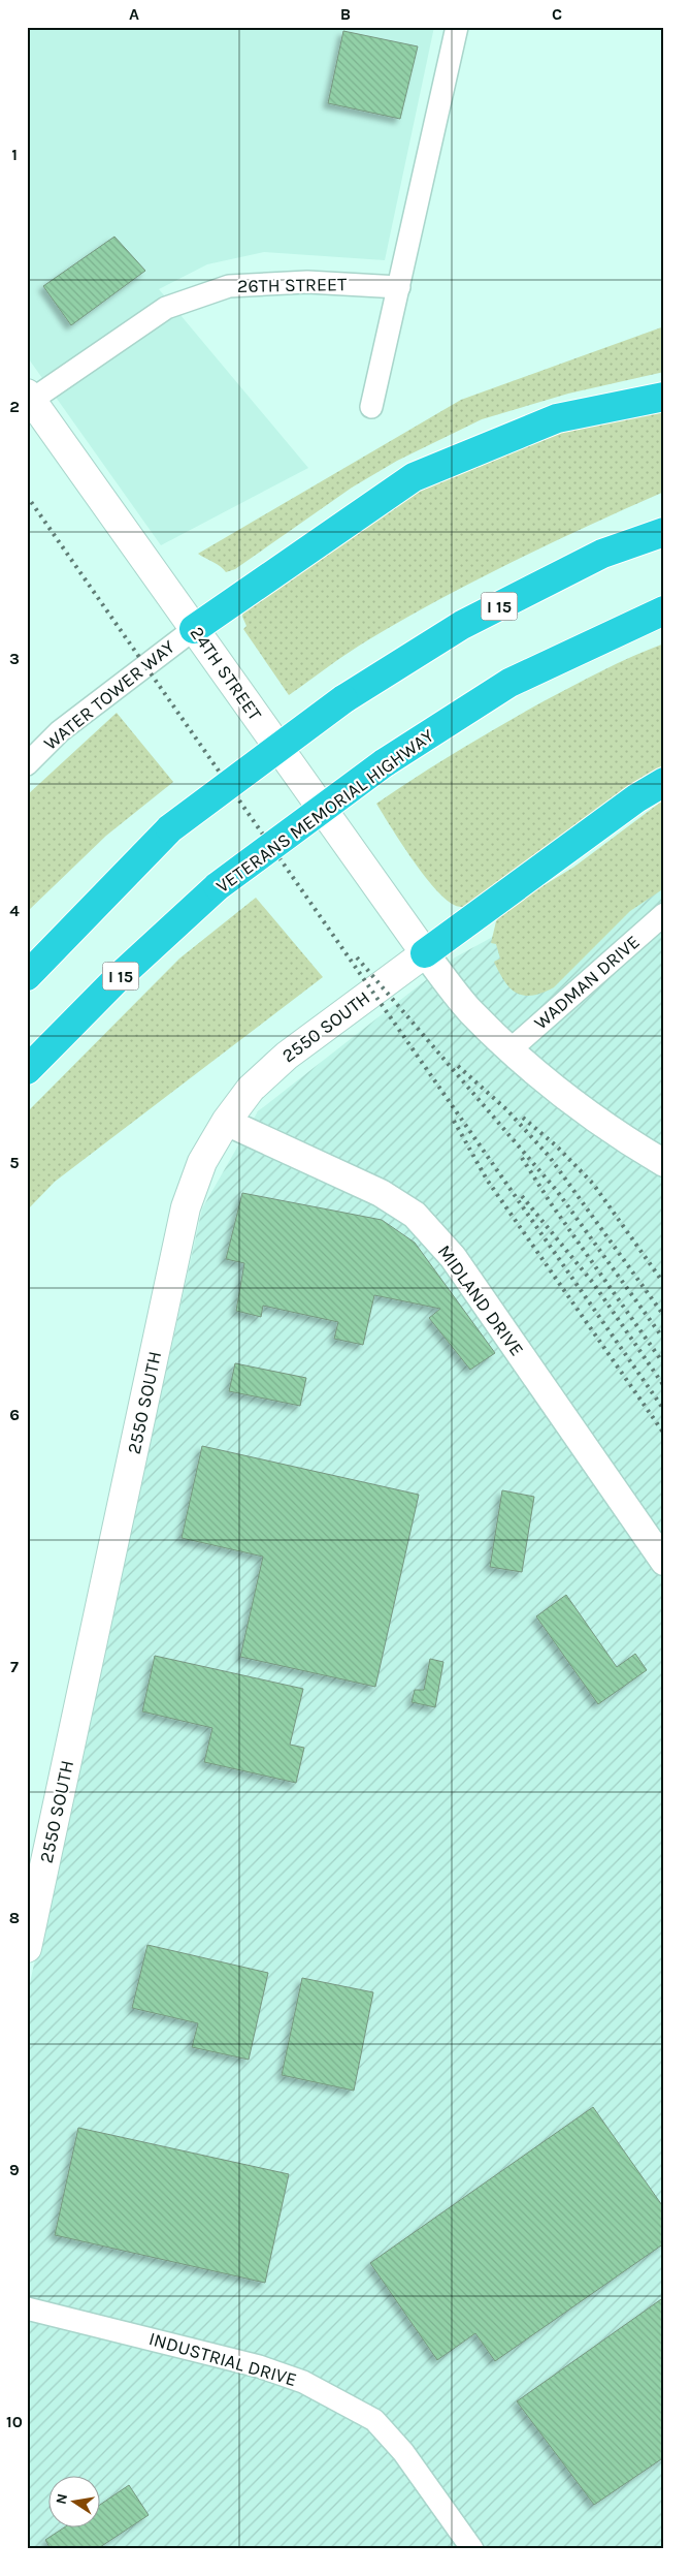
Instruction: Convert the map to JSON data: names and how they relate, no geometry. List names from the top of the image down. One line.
{"streets":{"highway":["I 15","VETERANS MEMORIAL HIGHWAY"],"main road":["24TH STREET","2550 SOUTH"],"street":["26TH STREET","WATER TOWER WAY","WADMAN DRIVE","MIDLAND DRIVE","INDUSTRIAL DRIVE"]},"crossings":[["26TH STREET","24TH STREET"],["24TH STREET","WATER TOWER WAY"],["24TH STREET","2550 SOUTH"],["2550 SOUTH","MIDLAND DRIVE"]],"north":"left","grid":{"columns":["A","B","C"],"rows":["1","2","3","4","5","6","7","8","9","10"]}}
